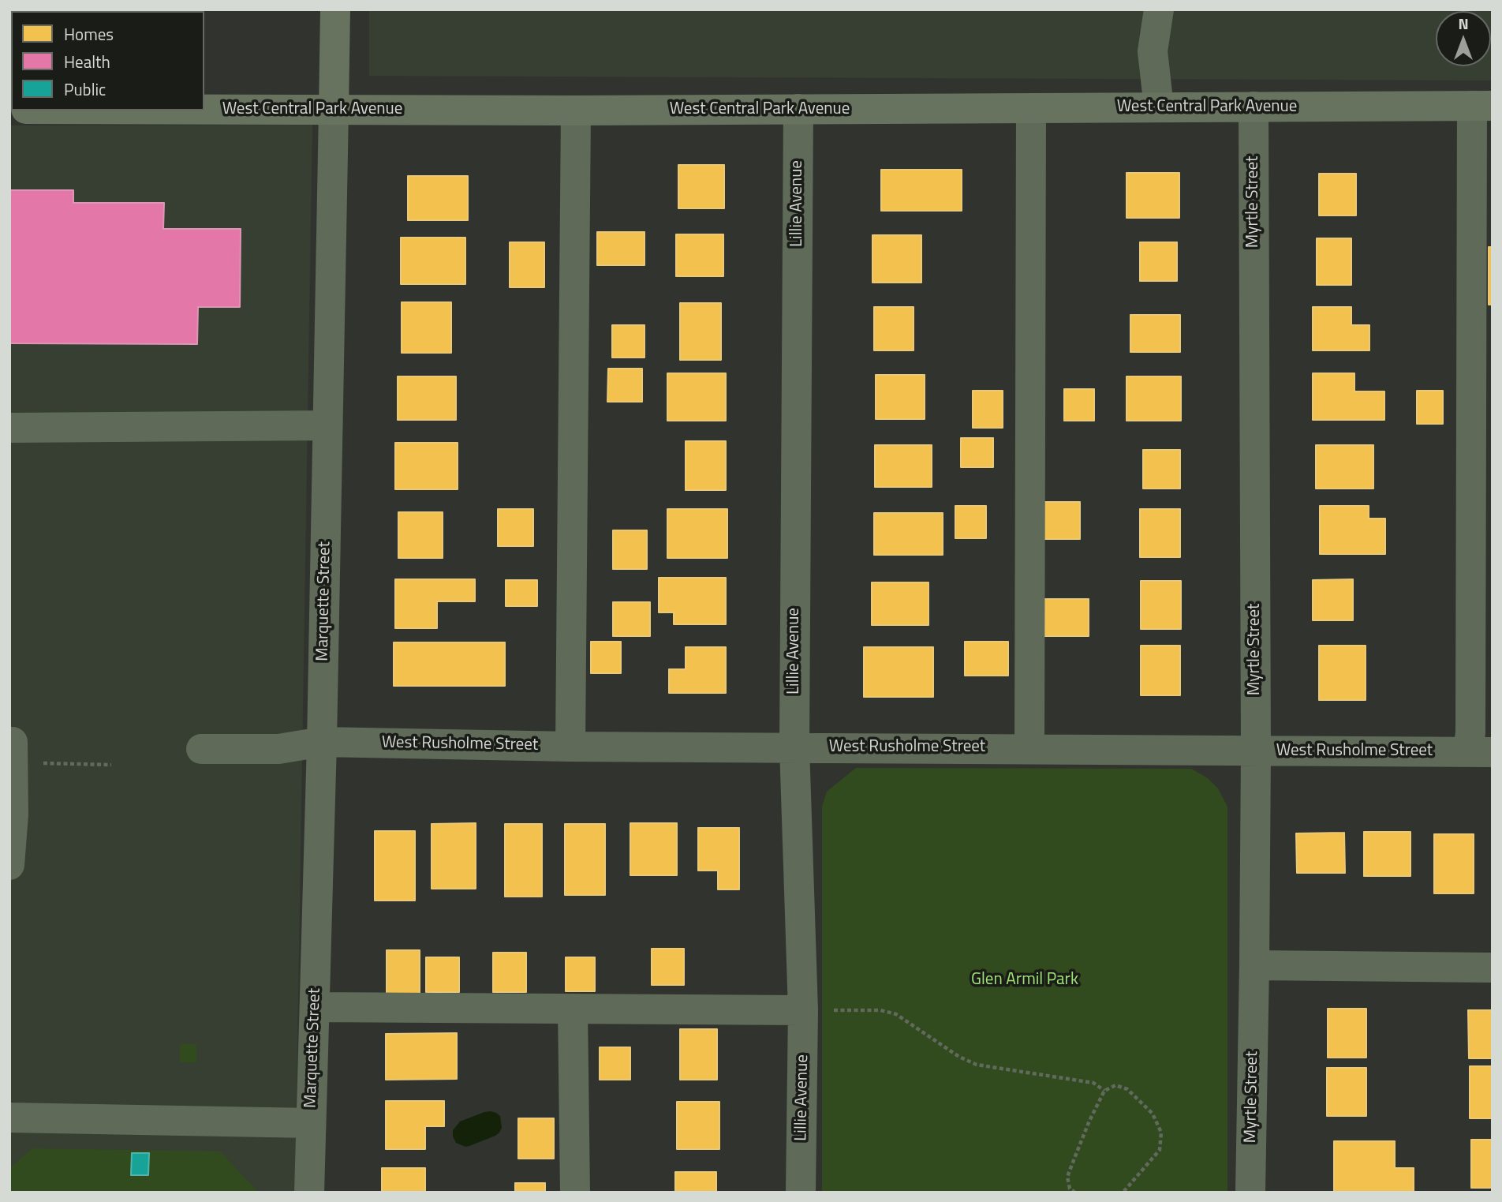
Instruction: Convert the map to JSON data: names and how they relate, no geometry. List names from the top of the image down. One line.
{"streets":{"main road":["West Central Park Avenue","Marquette Street"],"street":["Myrtle Street","Lillie Avenue","West Rusholme Street"]},"crossings":[["West Central Park Avenue","Myrtle Street"],["West Central Park Avenue","Lillie Avenue"],["West Central Park Avenue","Marquette Street"],["Myrtle Street","West Rusholme Street"],["Lillie Avenue","West Rusholme Street"],["Marquette Street","West Rusholme Street"]],"parks":["Glen Armil Park"],"legend":["Homes","Health","Public"],"north":"top"}
